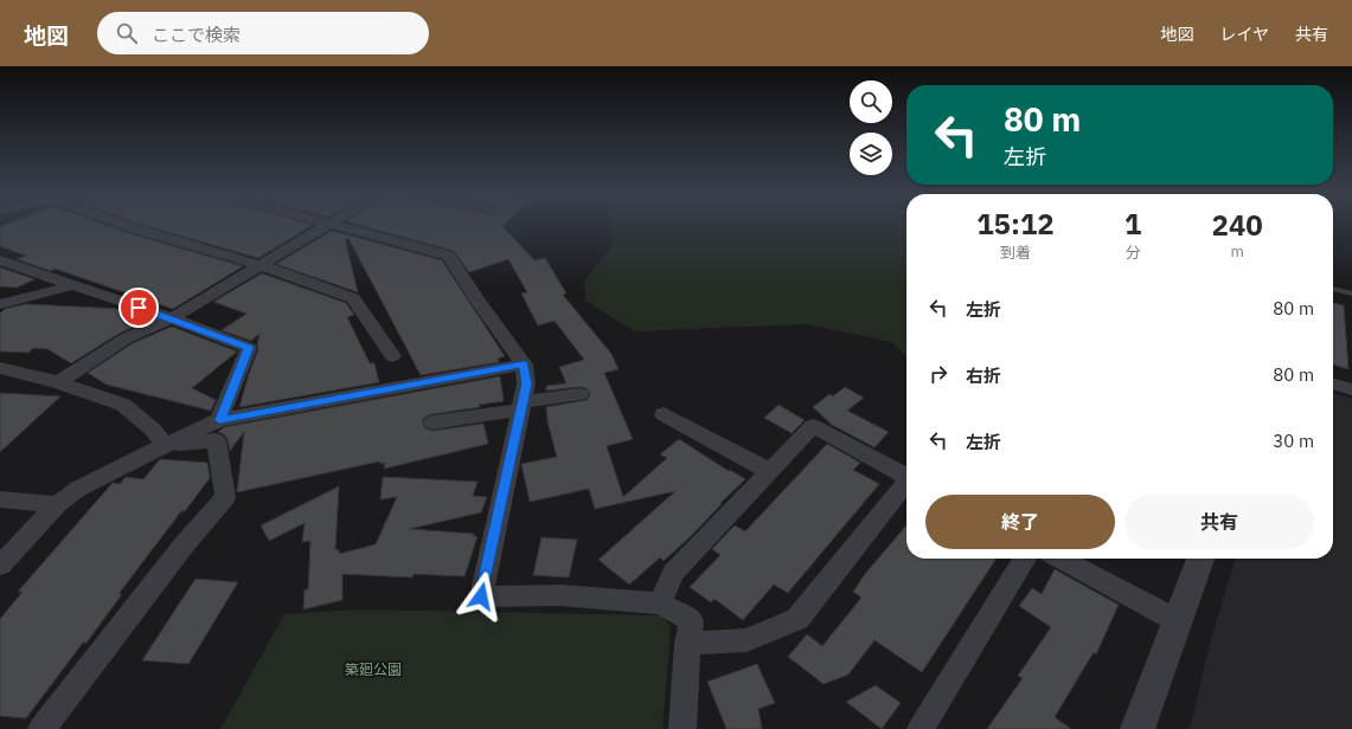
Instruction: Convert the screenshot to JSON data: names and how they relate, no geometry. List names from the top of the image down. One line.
{"parks":["築廻公園"],"page":{"header":"地図","search":"ここで検索","nav":["地図","レイヤ","共有"],"turn":["80 m","左折"],"eta":["15:12","到着","1","分","240","m"],"list":[{"name":"左折","value":"80 m"},{"name":"右折","value":"80 m"},{"name":"左折","value":"30 m"}],"buttons":["終了","共有"]}}
